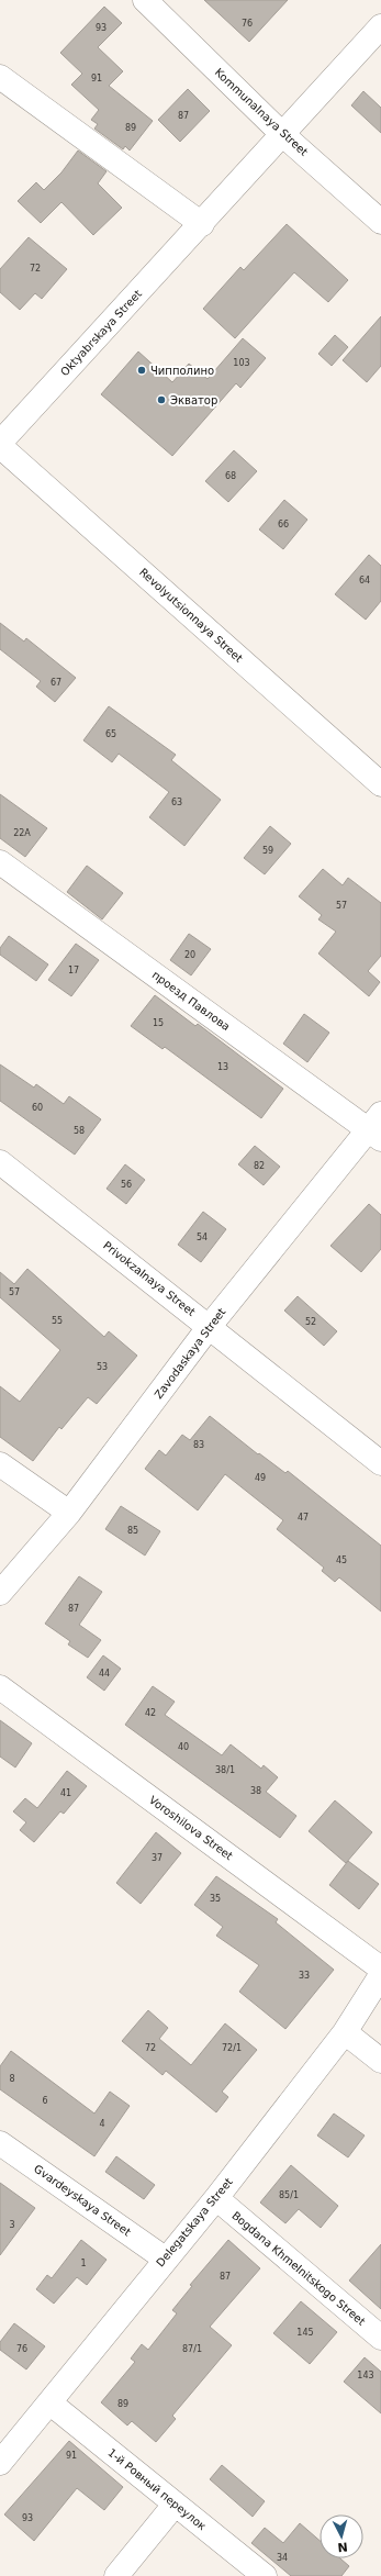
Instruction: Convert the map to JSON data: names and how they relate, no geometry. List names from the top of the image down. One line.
{"streets":{"street":["Kommunalnaya Street","Oktyabrskaya Street","Revolyutsionnaya Street","проезд Павлова","Privokzalnaya Street","Zavodaskaya Street","Voroshilova Street","Gvardeyskaya Street","Delegatskaya Street","Bogdana Khmelnitskogo Street","1-й Ровный переулок"]},"crossings":[["Kommunalnaya Street","Oktyabrskaya Street"],["Oktyabrskaya Street","Revolyutsionnaya Street"],["проезд Павлова","Zavodaskaya Street"],["Privokzalnaya Street","Zavodaskaya Street"],["Gvardeyskaya Street","Delegatskaya Street"],["Delegatskaya Street","Bogdana Khmelnitskogo Street"],["Delegatskaya Street","1-й Ровный переулок"]],"places":["Чипполино","Экватор"],"house_numbers":["76","93","91","87","89","72","103","68","66","64","67","65","63","22А","59","57","20","17","15","13","60","58","82","56","54","57","55","52","53","83","49","47","85","45","87","44","42","40","38/1","38","41","37","35","33","72","72/1","8","6","4","85/1","3","1","87","145","76","87/1","143","89","91","93","34"],"north":"bottom"}
